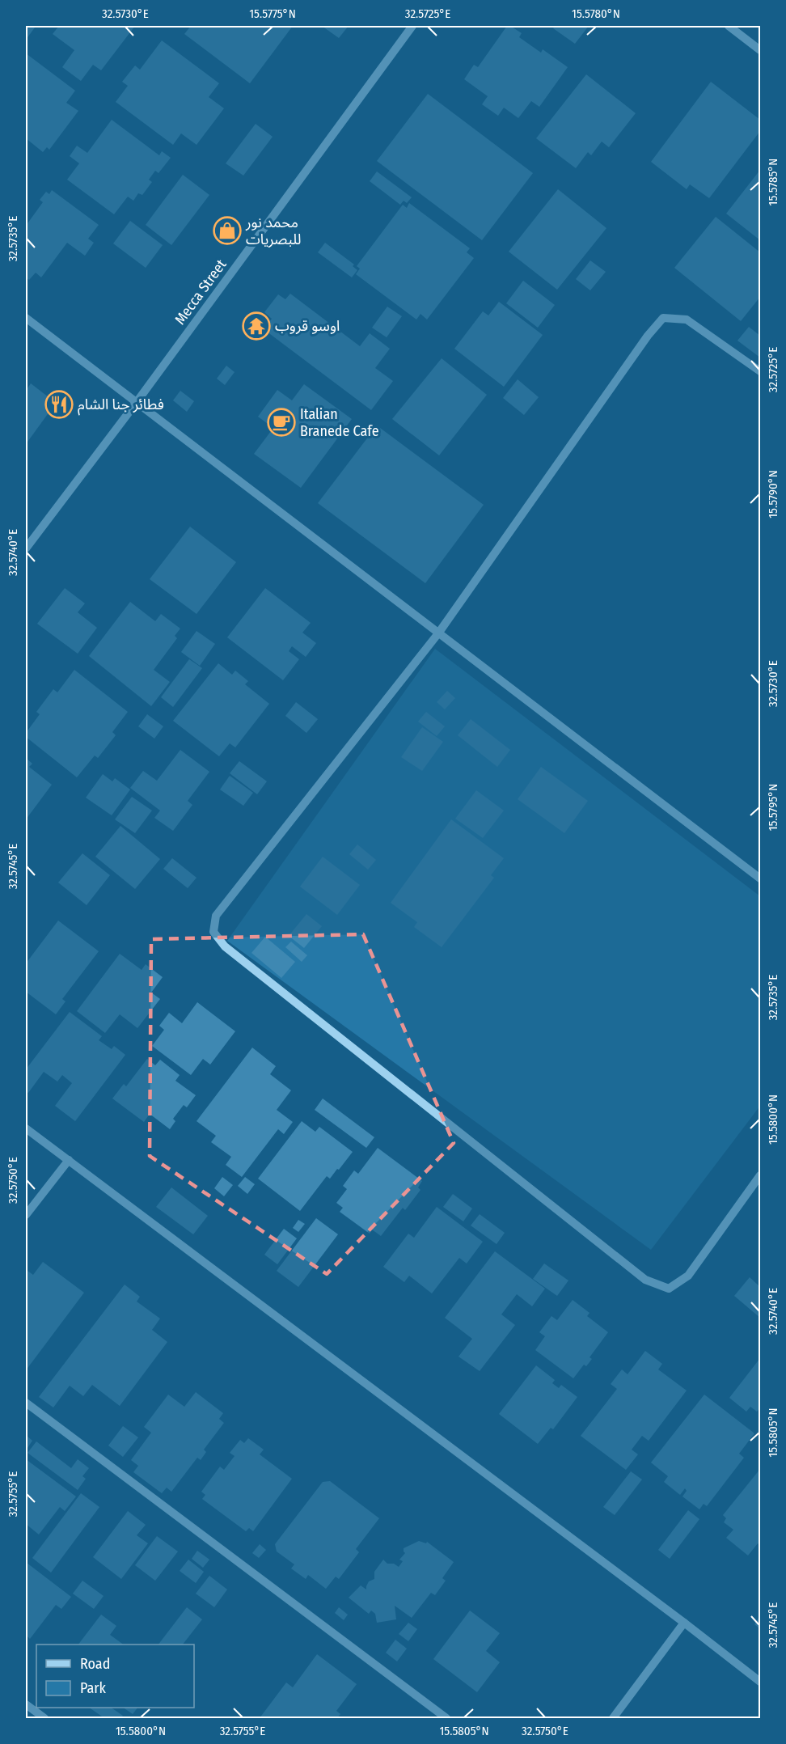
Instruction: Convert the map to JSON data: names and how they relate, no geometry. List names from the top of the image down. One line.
{"streets":{"street":["Mecca Street"]},"places":{"shop":["محمد نور للبصريات"],"temple":["اوسو قروب"],"restaurant":["فطائر جنا الشام"],"cafe":["Italian Branede Cafe"]},"legend":["Road","Park"],"coordinates":["32.5730°E","15.5775°N","32.5725°E","15.5780°N","15.5785°N","32.5735°E","15.5790°N","32.5740°E","15.5795°N","32.5745°E","15.5800°N","32.5750°E","15.5805°N","32.5755°E"]}
